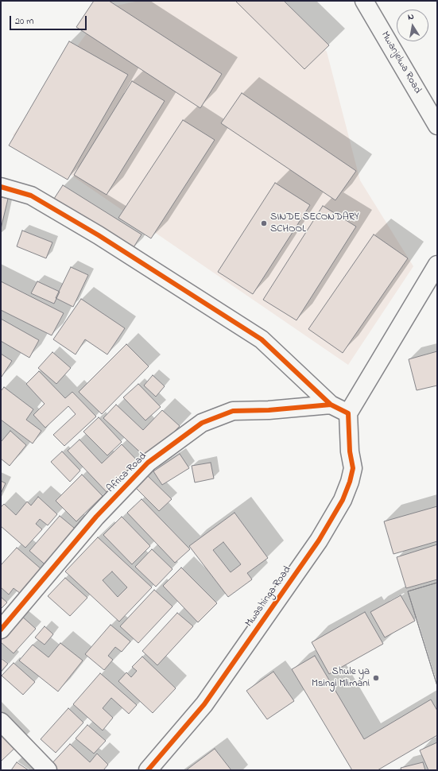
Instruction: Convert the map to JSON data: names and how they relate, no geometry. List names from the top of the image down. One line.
{"streets":{"street":["Mwanjelwa Road","Africa Road","Mwashinga Road"]},"places":["SINDE SECONDARY SCHOOL","Shule ya Msingi Mlimani"],"scale_bar":"20 m","north":"top"}
